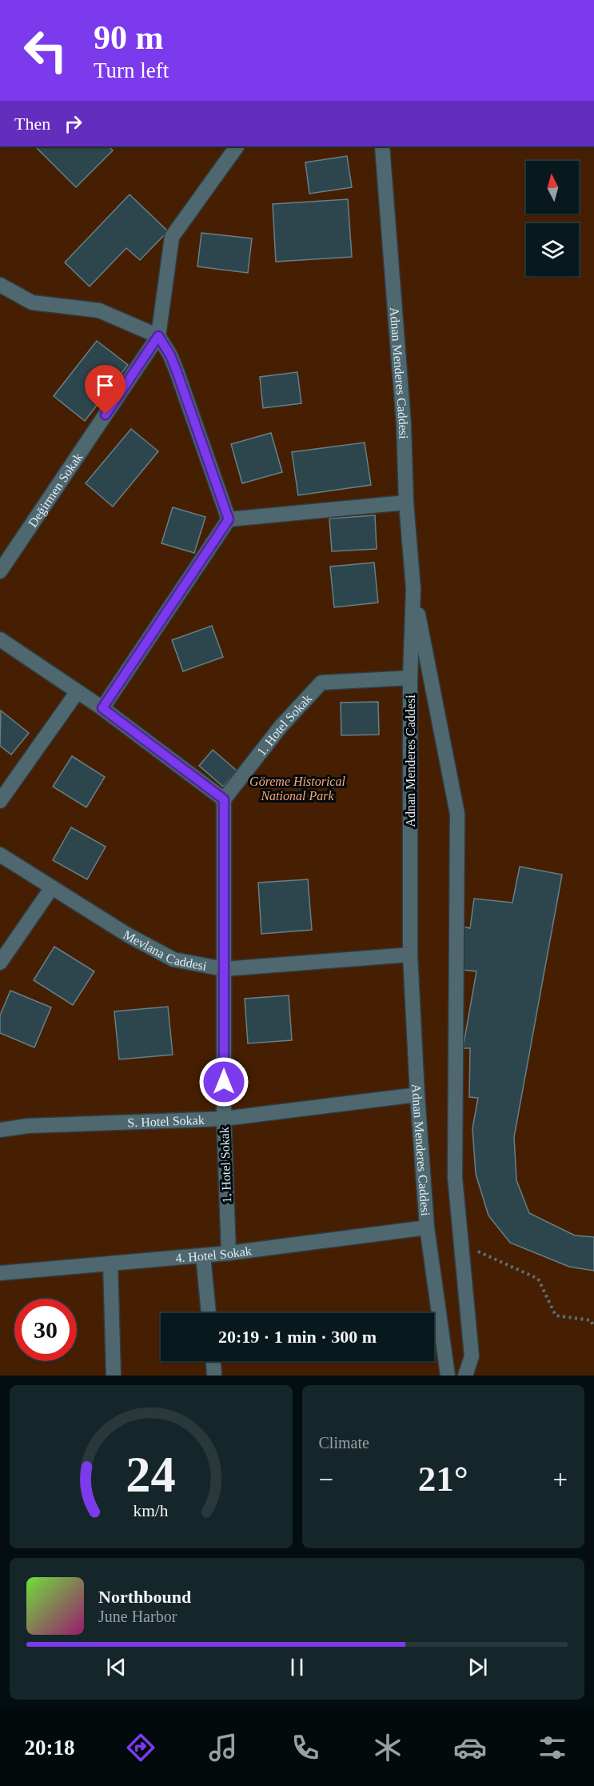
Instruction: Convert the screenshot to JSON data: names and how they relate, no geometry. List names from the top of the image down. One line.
{"streets":{"street":["Adnan Menderes Caddesi","Değirmen Sokak","1. Hotel Sokak","Mevlana Caddesi","S. Hotel Sokak","4. Hotel Sokak"]},"crossings":[["Adnan Menderes Caddesi","1. Hotel Sokak"],["Adnan Menderes Caddesi","Mevlana Caddesi"],["Adnan Menderes Caddesi","S. Hotel Sokak"],["Adnan Menderes Caddesi","4. Hotel Sokak"],["1. Hotel Sokak","Mevlana Caddesi"],["1. Hotel Sokak","S. Hotel Sokak"],["1. Hotel Sokak","4. Hotel Sokak"]],"parks":["Göreme Historical National Park"],"north":"top","page":{"turn":["90 m","Turn left"],"then":"Then","limit":"30","trip":"20:19 · 1 min · 300 m","tile":"Climate","heat":["−","21°","+"],"song":["Northbound","June Harbor"],"tabs":"20:18","gauge":["24","km/h"]}}
